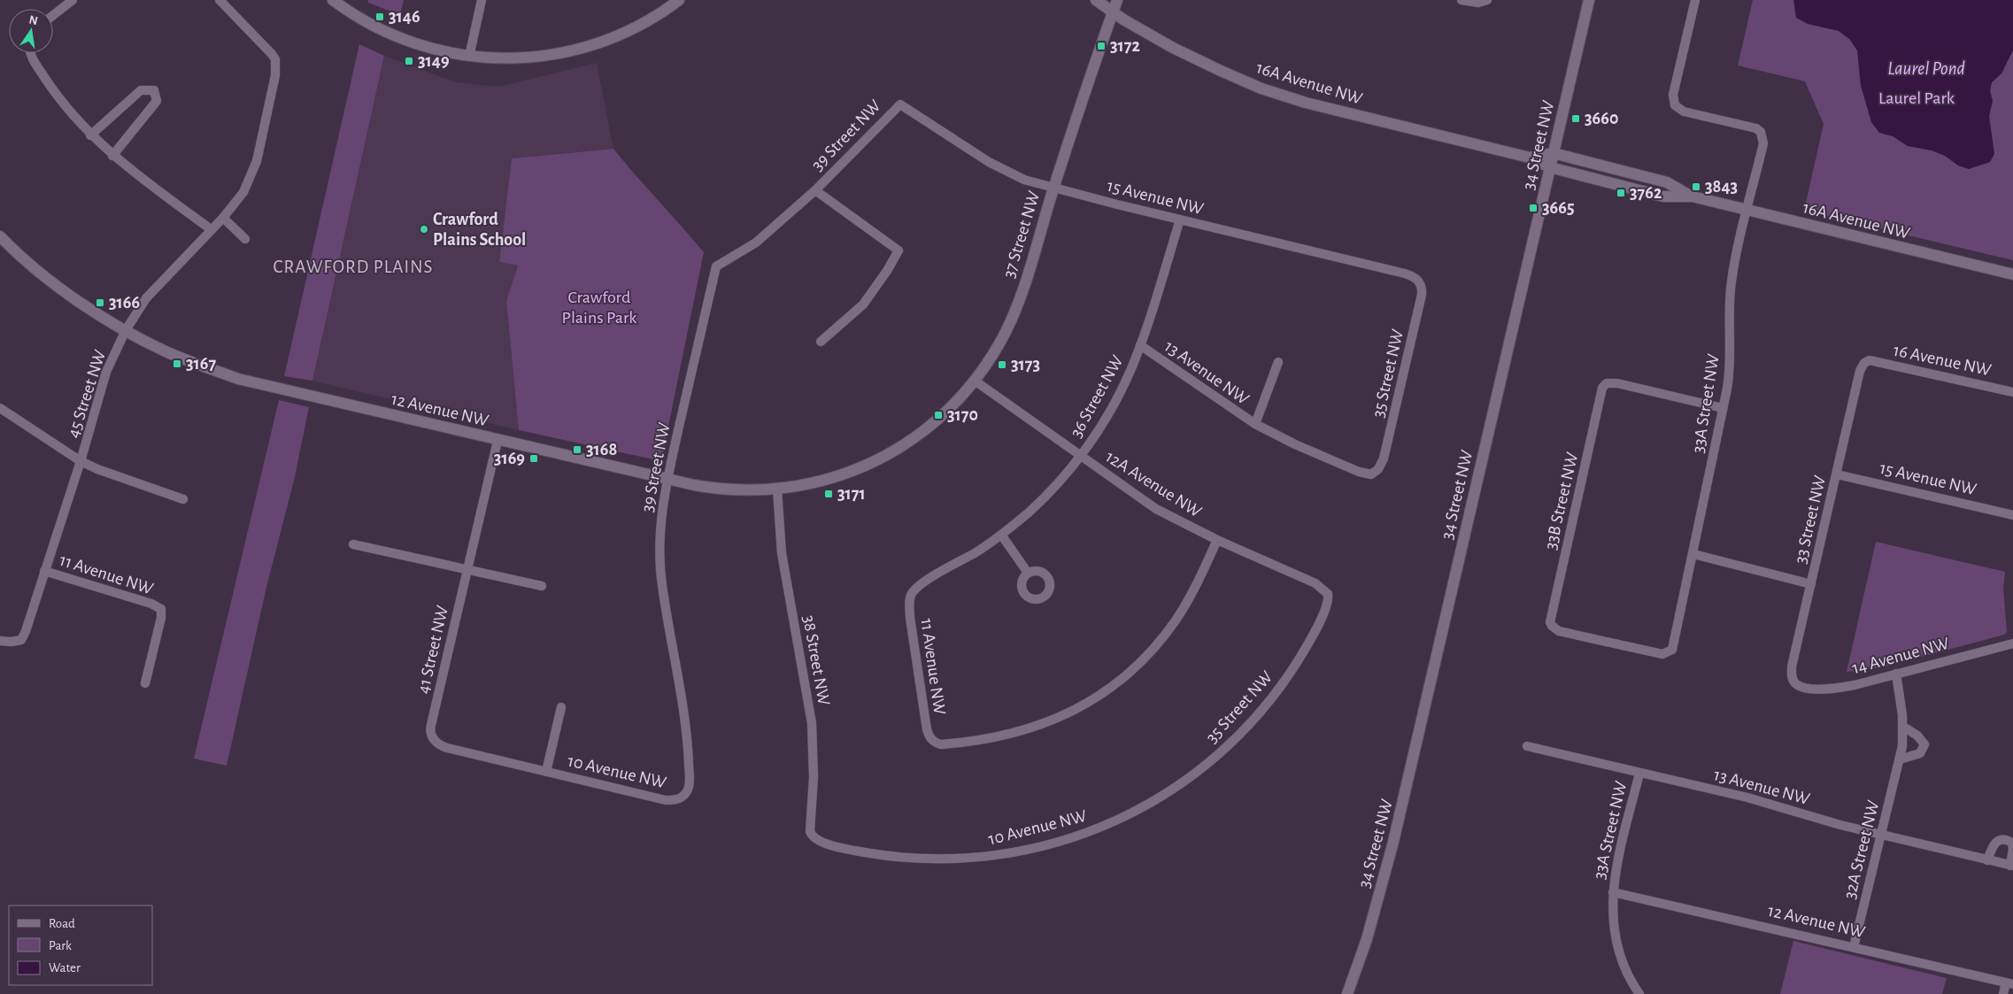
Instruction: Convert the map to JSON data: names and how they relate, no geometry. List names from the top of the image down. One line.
{"streets":{"street":["16A Avenue NW","39 Street NW","34 Street NW","15 Avenue NW","37 Street NW","16 Avenue NW","13 Avenue NW","35 Street NW","45 Street NW","36 Street NW","33A Street NW","12 Avenue NW","12A Avenue NW","33B Street NW","33 Street NW","11 Avenue NW","41 Street NW","14 Avenue NW","38 Street NW","10 Avenue NW","32A Street NW"]},"crossings":[["16A Avenue NW","34 Street NW"],["16A Avenue NW","37 Street NW"],["16A Avenue NW","33A Street NW"],["39 Street NW","15 Avenue NW"],["39 Street NW","12 Avenue NW"],["39 Street NW","10 Avenue NW"],["15 Avenue NW","37 Street NW"],["15 Avenue NW","35 Street NW"],["15 Avenue NW","36 Street NW"],["15 Avenue NW","33 Street NW"],["37 Street NW","12 Avenue NW"],["37 Street NW","12A Avenue NW"],["16 Avenue NW","33 Street NW"],["13 Avenue NW","35 Street NW"],["13 Avenue NW","36 Street NW"],["13 Avenue NW","33A Street NW"],["13 Avenue NW","32A Street NW"],["35 Street NW","12A Avenue NW"],["35 Street NW","10 Avenue NW"],["45 Street NW","12 Avenue NW"],["45 Street NW","11 Avenue NW"],["36 Street NW","12A Avenue NW"],["36 Street NW","11 Avenue NW"],["33A Street NW","12 Avenue NW"],["33A Street NW","33B Street NW"],["12 Avenue NW","41 Street NW"],["12 Avenue NW","38 Street NW"],["12 Avenue NW","32A Street NW"],["12A Avenue NW","11 Avenue NW"],["33 Street NW","14 Avenue NW"],["41 Street NW","10 Avenue NW"],["14 Avenue NW","32A Street NW"],["38 Street NW","10 Avenue NW"]],"districts":["CRAWFORD PLAINS"],"water":["Laurel Pond"],"parks":["Laurel Park","Crawford Plains Park"],"places":{"transit":["3146","3172","3149","3660","3843","3762","3665","3166","3167","3173","3170","3168","3169","3171"],"other":["Crawford Plains School"]},"legend":["Road","Park","Water"],"north":"top"}
